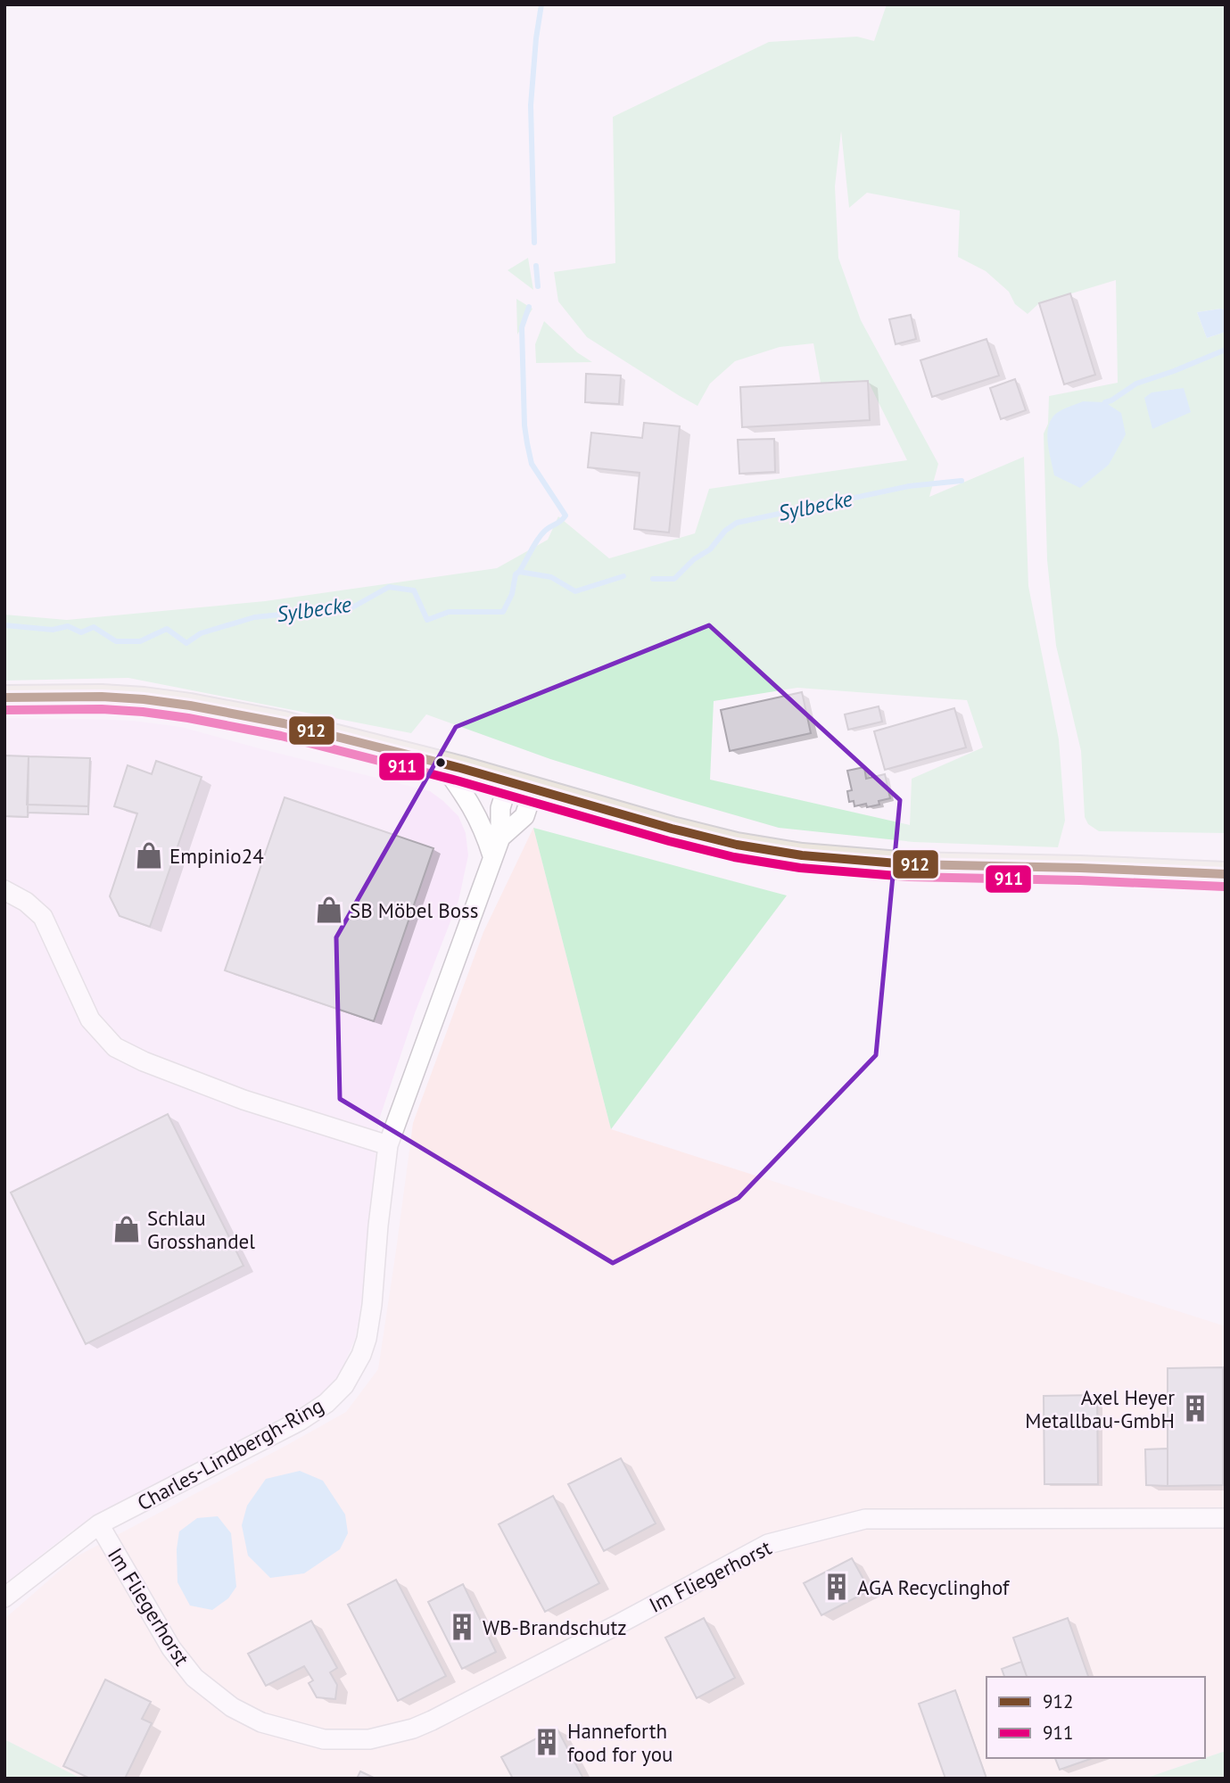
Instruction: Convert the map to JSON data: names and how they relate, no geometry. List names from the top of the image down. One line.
{"streets":{"street":["Charles-Lindbergh-Ring","Im Fliegerhorst"]},"crossings":[["Charles-Lindbergh-Ring","Im Fliegerhorst"]],"water":["Sylbecke"],"places":{"shop":["Empinio24","SB Möbel Boss","Schlau Grosshandel"],"building":["Axel Heyer Metallbau-GmbH","AGA Recyclinghof","WB-Brandschutz","Hanneforth food for you"]},"lines":["transit line 912","transit line 911"],"legend":["912","911"]}
